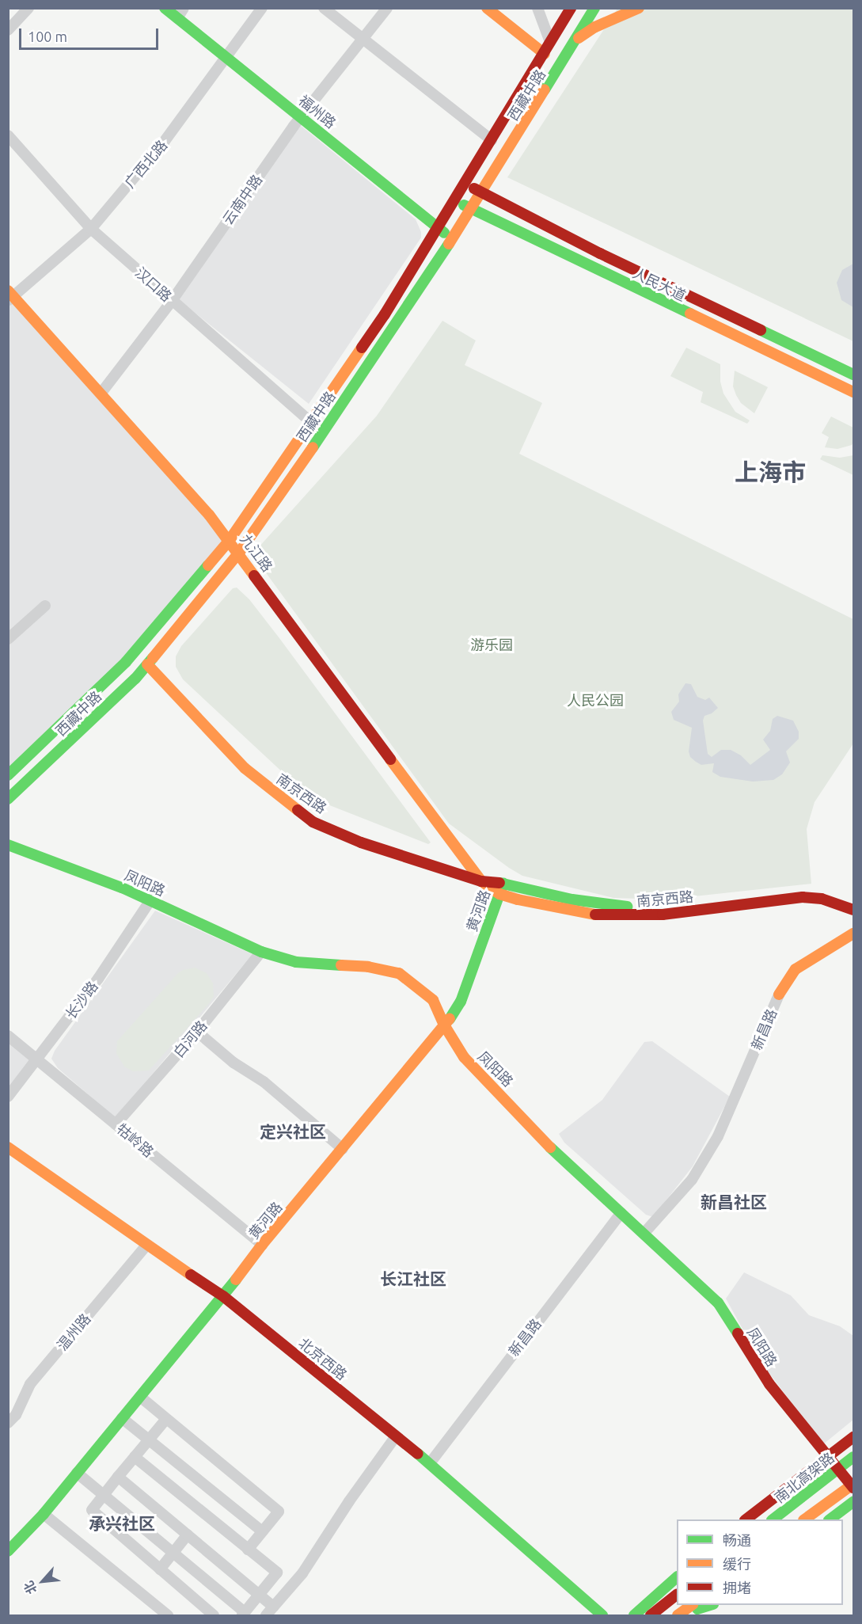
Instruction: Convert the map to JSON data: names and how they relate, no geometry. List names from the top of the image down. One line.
{"streets":{"main road":["西藏中路","福州路","人民大道","九江路","南京西路","凤阳路","黄河路","北京西路","南北高架路"],"street":["广西北路","云南中路","汉口路","长沙路","新昌路","白河路","牯岭路","温州路"]},"crossings":[["西藏中路","福州路"],["西藏中路","汉口路"],["西藏中路","人民大道"],["西藏中路","九江路"],["西藏中路","南京西路"],["福州路","广西北路"],["福州路","云南中路"],["广西北路","汉口路"],["广西北路","九江路"],["云南中路","汉口路"],["云南中路","九江路"],["九江路","南京西路"],["九江路","黄河路"],["南京西路","黄河路"],["凤阳路","黄河路"],["凤阳路","长沙路"],["凤阳路","新昌路"],["凤阳路","白河路"],["黄河路","牯岭路"],["黄河路","北京西路"],["长沙路","牯岭路"],["新昌路","北京西路"],["白河路","牯岭路"],["温州路","北京西路"]],"districts":["上海市","定兴社区","新昌社区","长江社区","承兴社区"],"parks":["游乐园","人民公园"],"legend":["畅通","缓行","拥堵"],"scale_bar":"100 m","north":"bottom left"}
